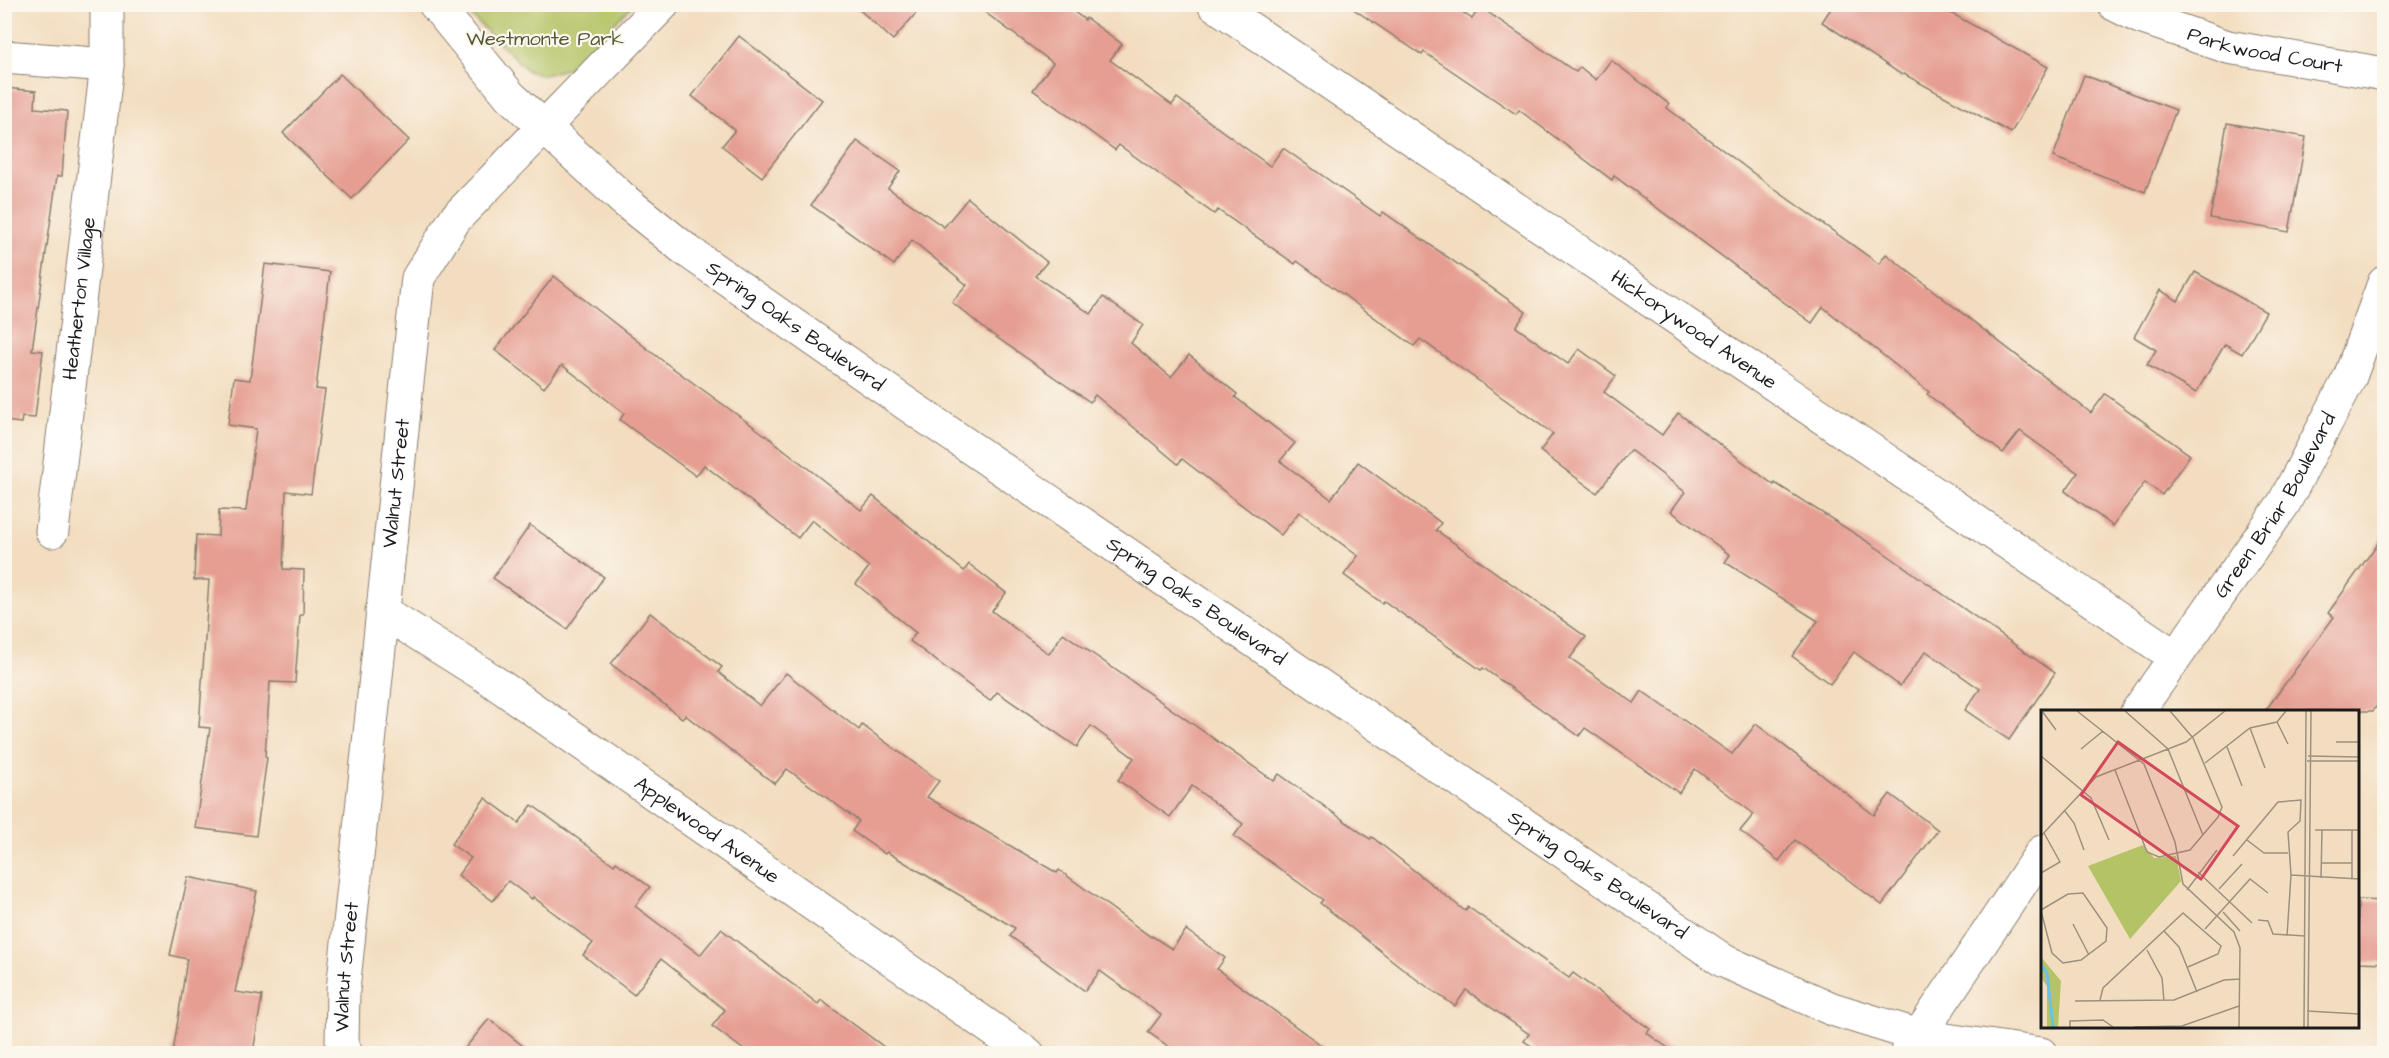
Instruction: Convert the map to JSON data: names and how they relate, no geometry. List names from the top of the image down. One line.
{"streets":{"street":["Parkwood Court","Heatherton Village","Spring Oaks Boulevard","Hickorywood Avenue","Walnut Street","Green Briar Boulevard","Applewood Avenue"]},"crossings":[["Spring Oaks Boulevard","Walnut Street"],["Hickorywood Avenue","Green Briar Boulevard"],["Walnut Street","Applewood Avenue"]],"parks":["Westmonte Park"]}
